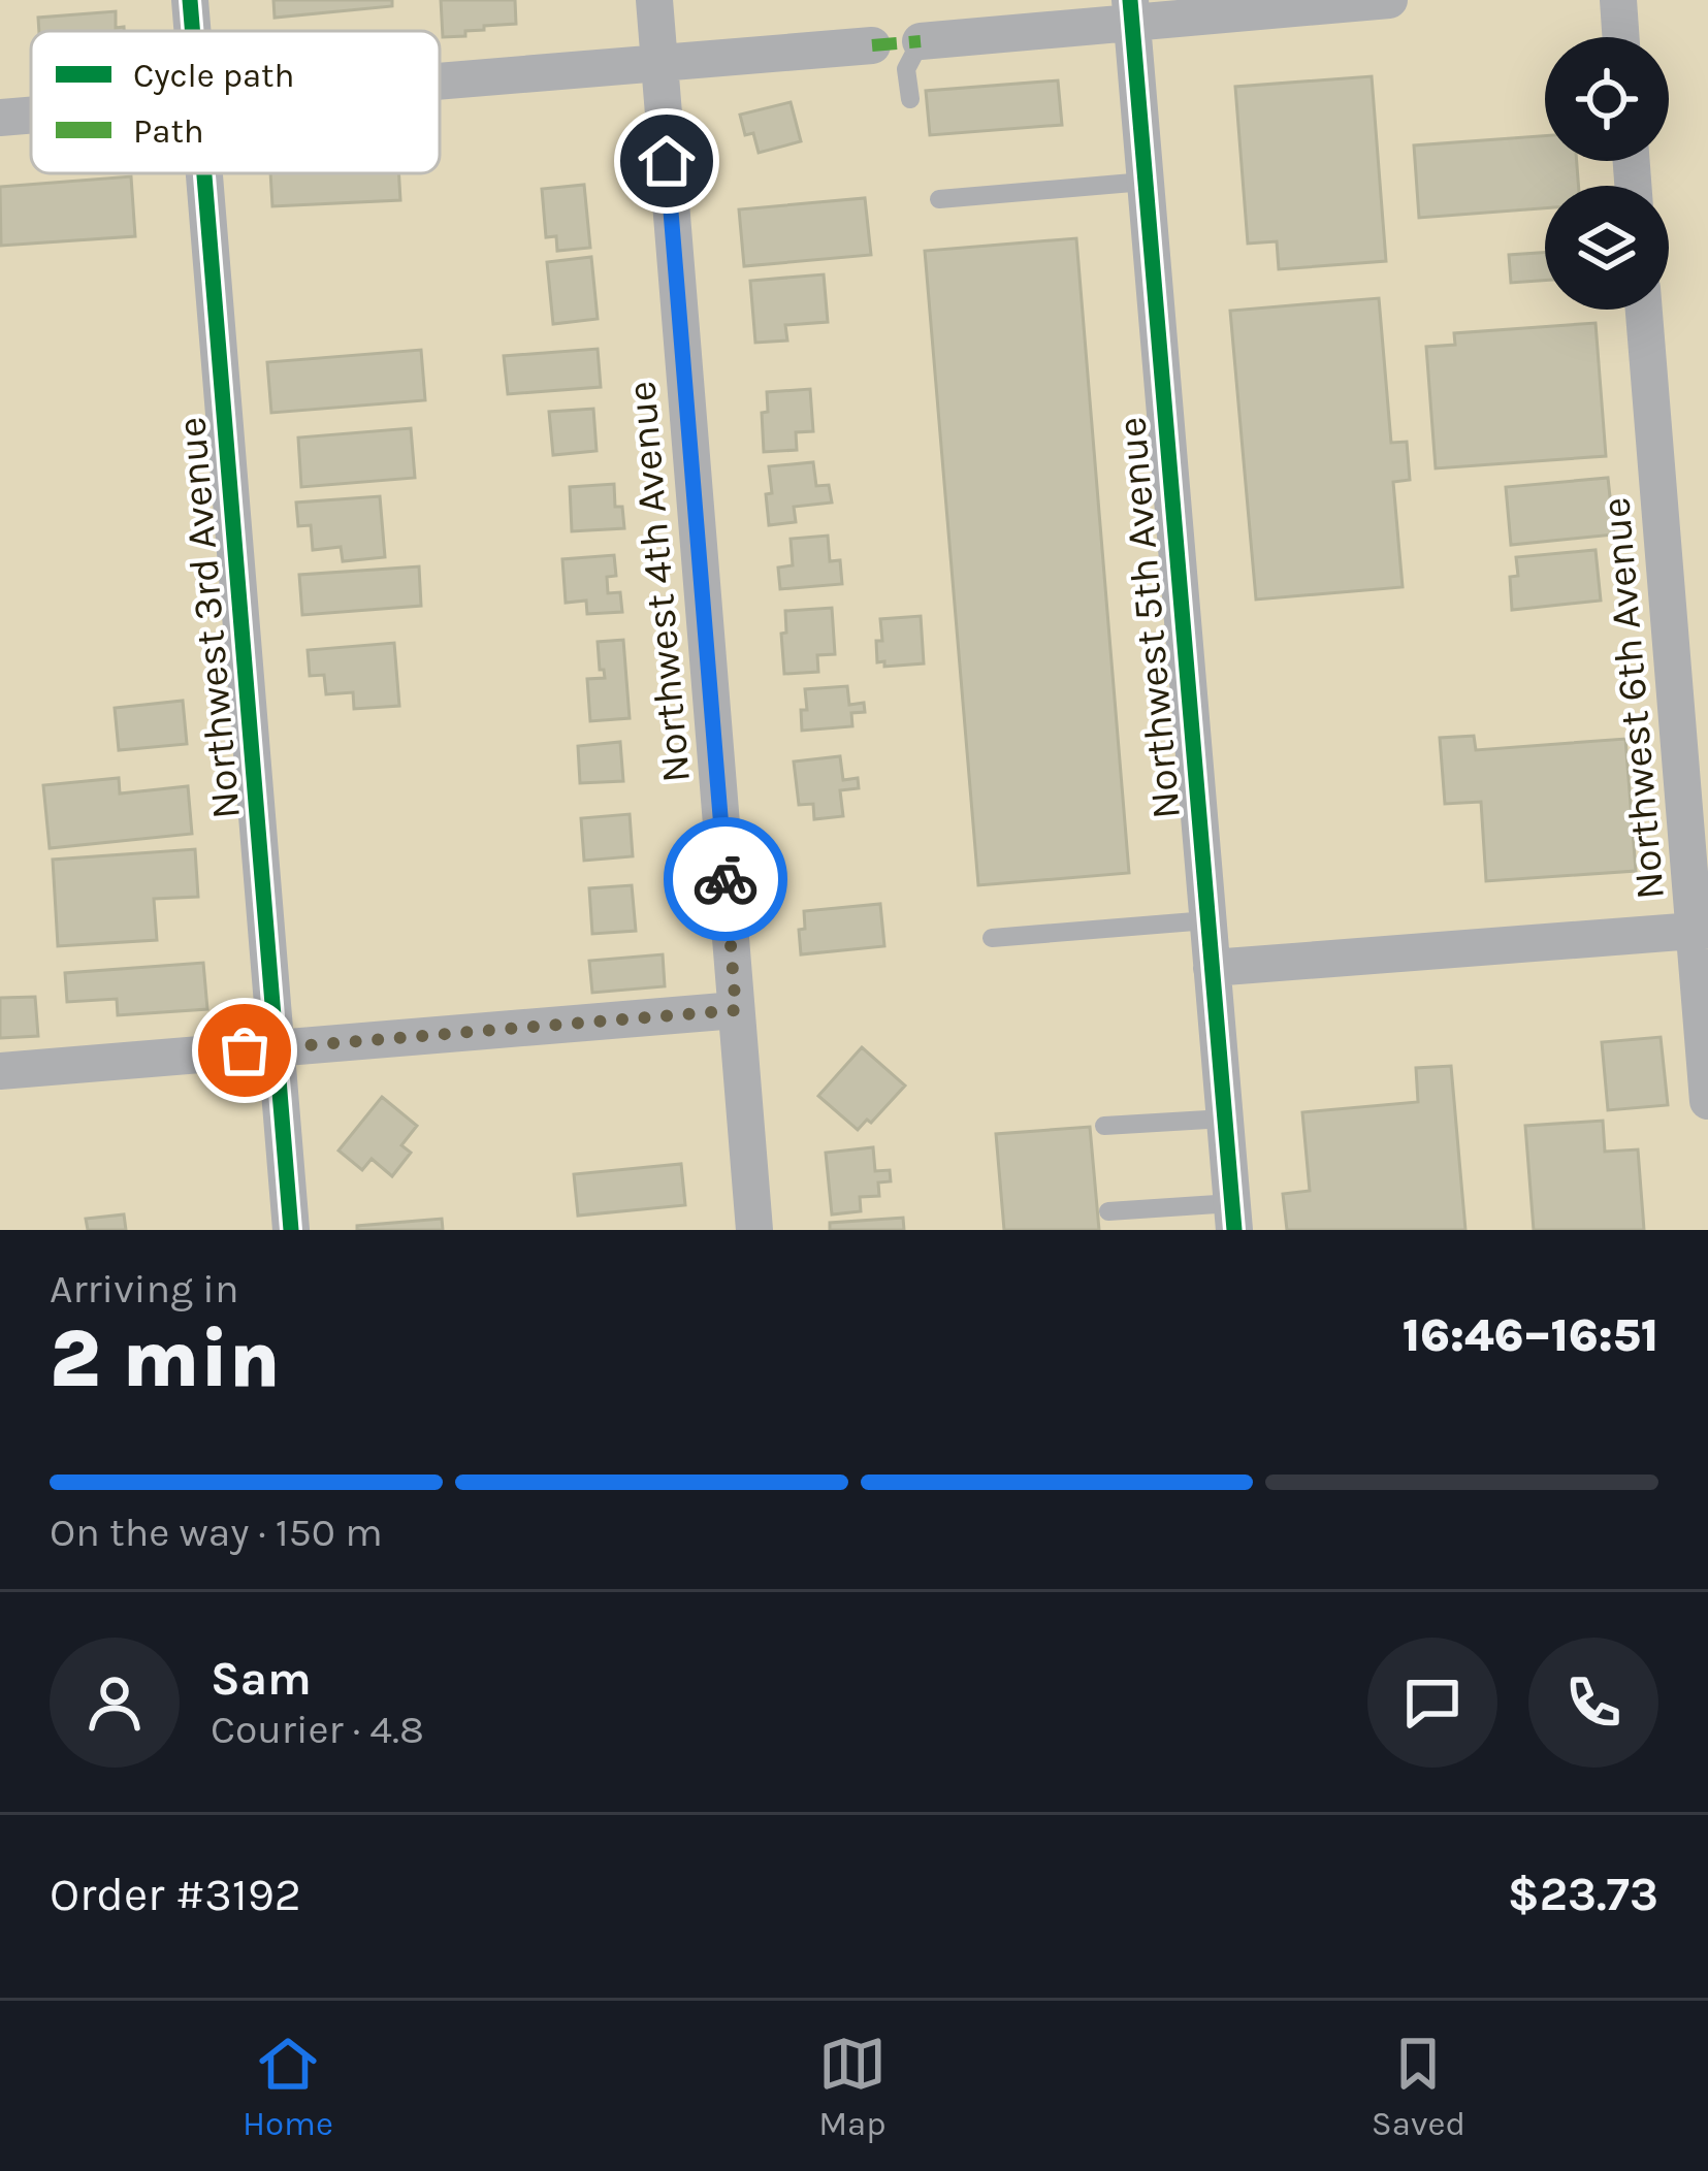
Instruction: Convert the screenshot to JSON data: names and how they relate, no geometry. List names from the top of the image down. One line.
{"streets":{"street":["Northwest 4th Avenue","Northwest 3rd Avenue","Northwest 5th Avenue","Northwest 6th Avenue"]},"legend":["Cycle path","Path"],"page":{"heading":["2 min","Arriving in","16:46–16:51"],"panel":["Sam","Courier · 4.8","Order #3192","$23.73"],"bar":"On the way · 150 m","tabs":["Home","Map","Saved"]}}
